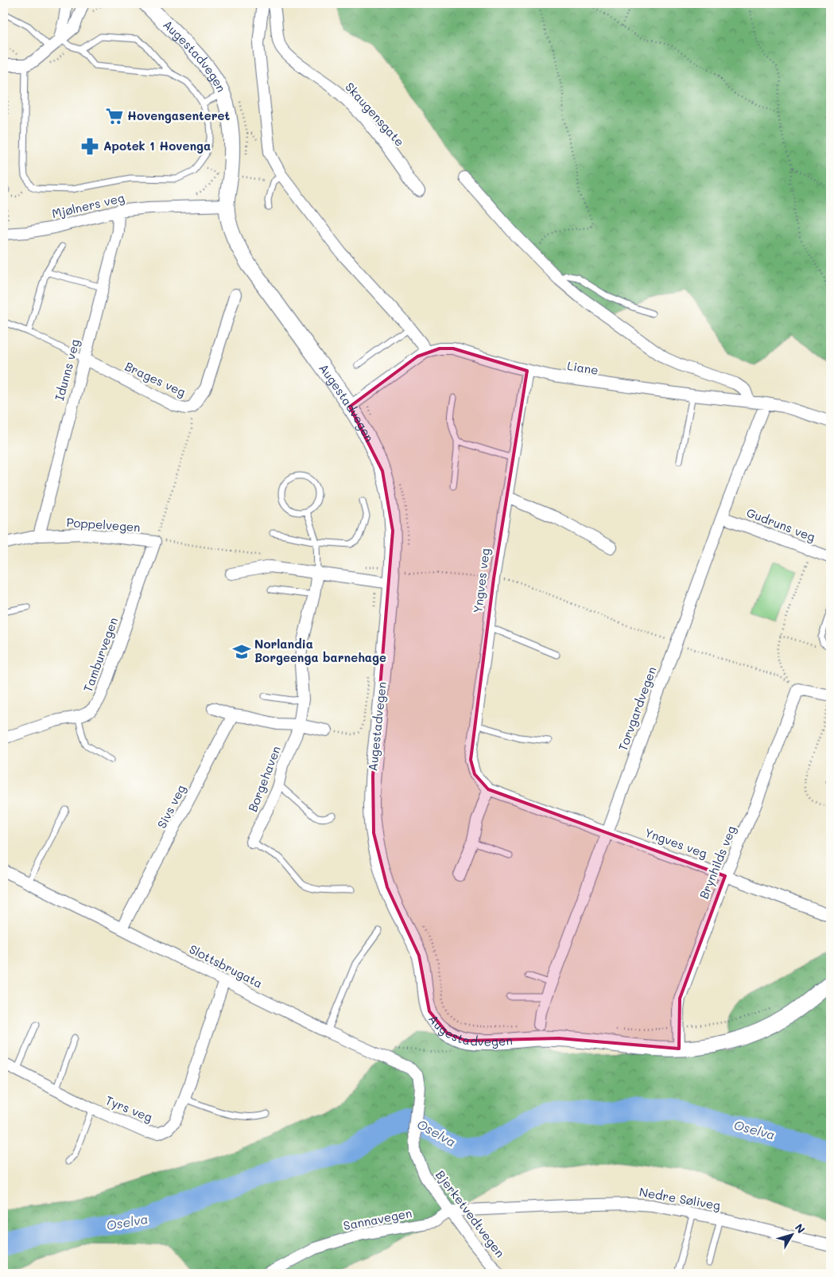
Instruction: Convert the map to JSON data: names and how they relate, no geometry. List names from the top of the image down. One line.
{"streets":{"main road":["Augestadvegen"],"street":["Skaugensgate","Mjølners veg","Liane","Idunns veg","Brages veg","Poppelvegen","Gudruns veg","Yngves veg","Tamburvegen","Torvgardvegen","Borgehaven","Sivs veg","Brynhilds veg","Slottsbrugata","Tyrs veg","Nedre Søliveg","Bjerketvedtvegen","Sannavegen"]},"crossings":[["Augestadvegen","Mjølners veg"],["Augestadvegen","Liane"],["Augestadvegen","Brynhilds veg"],["Mjølners veg","Idunns veg"],["Liane","Yngves veg"],["Liane","Torvgardvegen"],["Idunns veg","Brages veg"],["Idunns veg","Poppelvegen"],["Poppelvegen","Tamburvegen"],["Gudruns veg","Torvgardvegen"],["Yngves veg","Torvgardvegen"],["Yngves veg","Brynhilds veg"],["Sivs veg","Slottsbrugata"],["Slottsbrugata","Tyrs veg"],["Slottsbrugata","Bjerketvedtvegen"],["Nedre Søliveg","Bjerketvedtvegen"],["Nedre Søliveg","Sannavegen"],["Bjerketvedtvegen","Sannavegen"]],"water":["Oselva"],"places":{"supermarket":["Hovengasenteret"],"pharmacy":["Apotek 1 Hovenga"],"school or university":["Norlandia Borgeenga barnehage"]},"north":"top right"}
